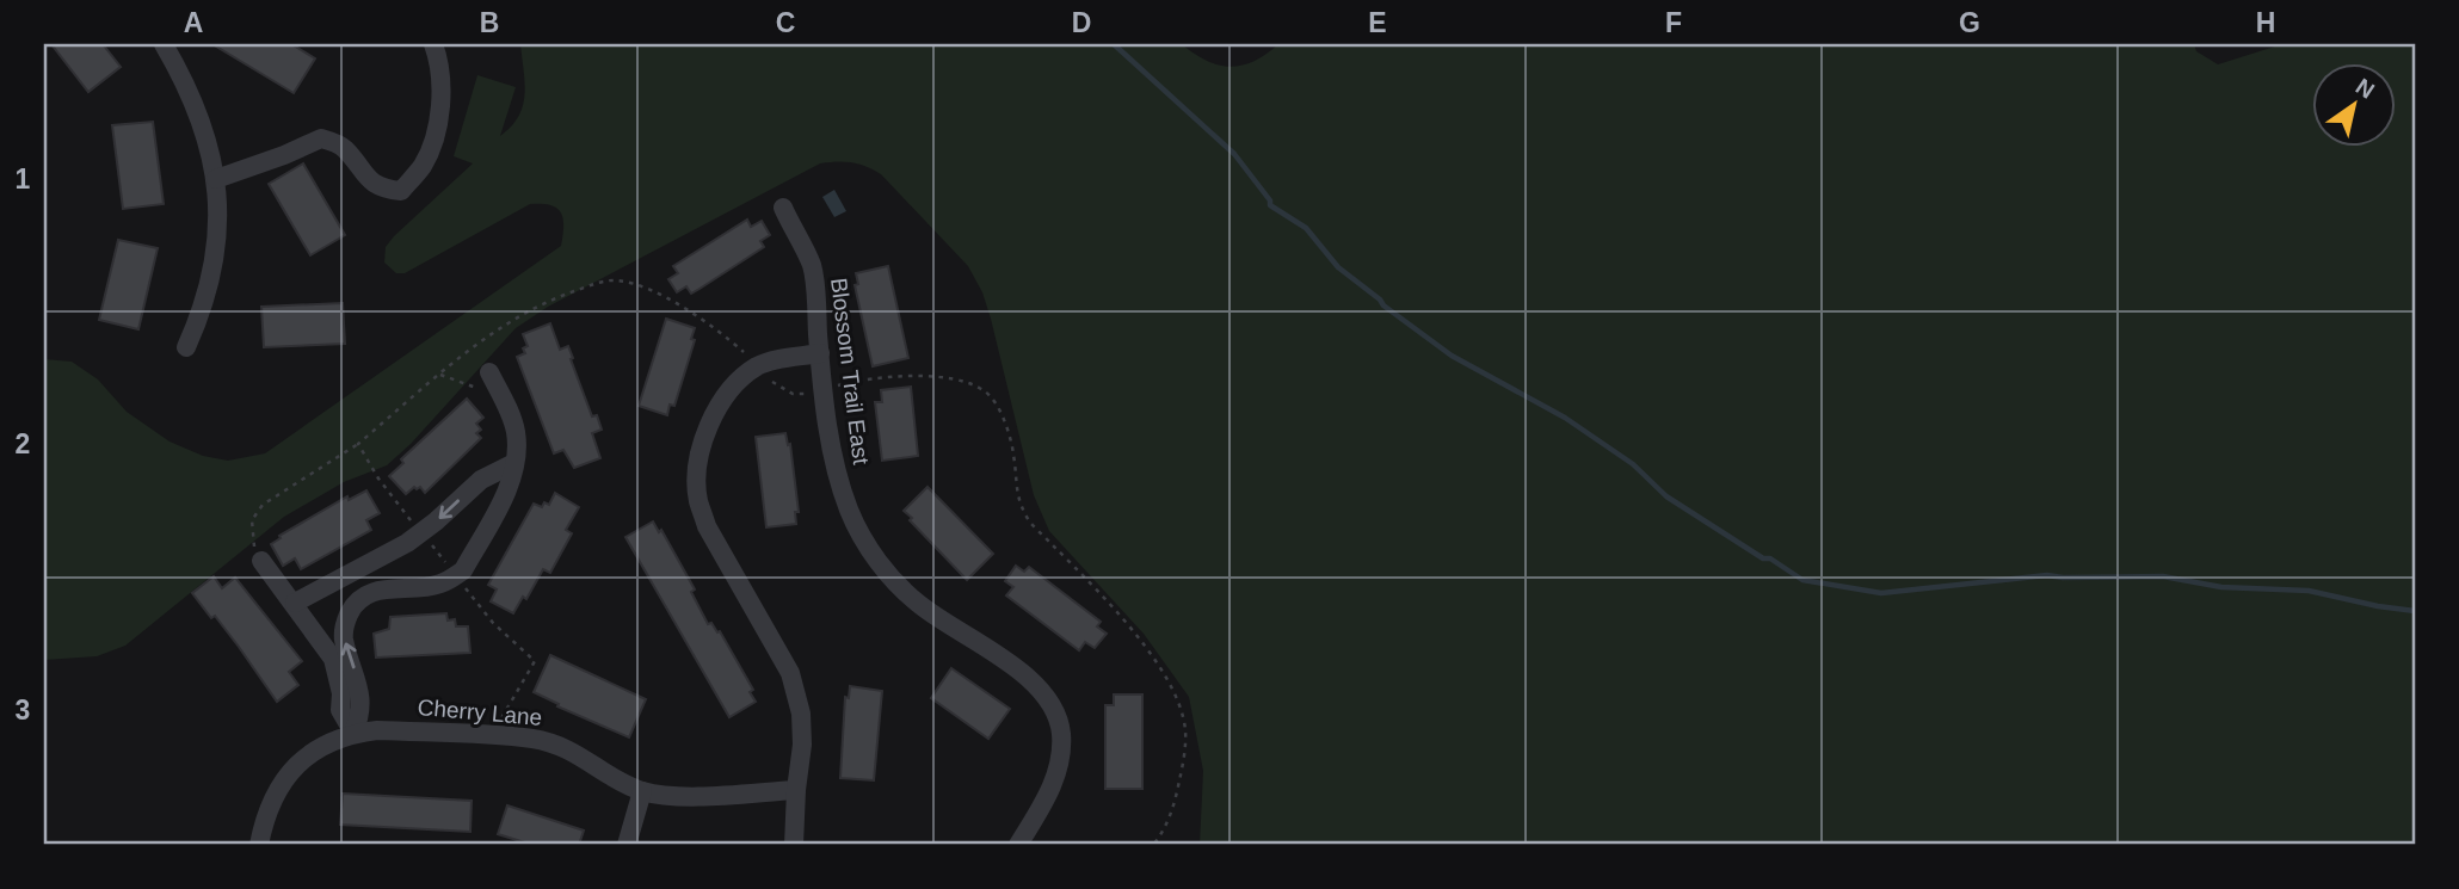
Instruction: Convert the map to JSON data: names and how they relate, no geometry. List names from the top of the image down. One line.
{"streets":{"street":["Blossom Trail East","Cherry Lane"]},"north":"top right","grid":{"columns":["A","B","C","D","E","F","G","H"],"rows":["1","2","3"]}}
